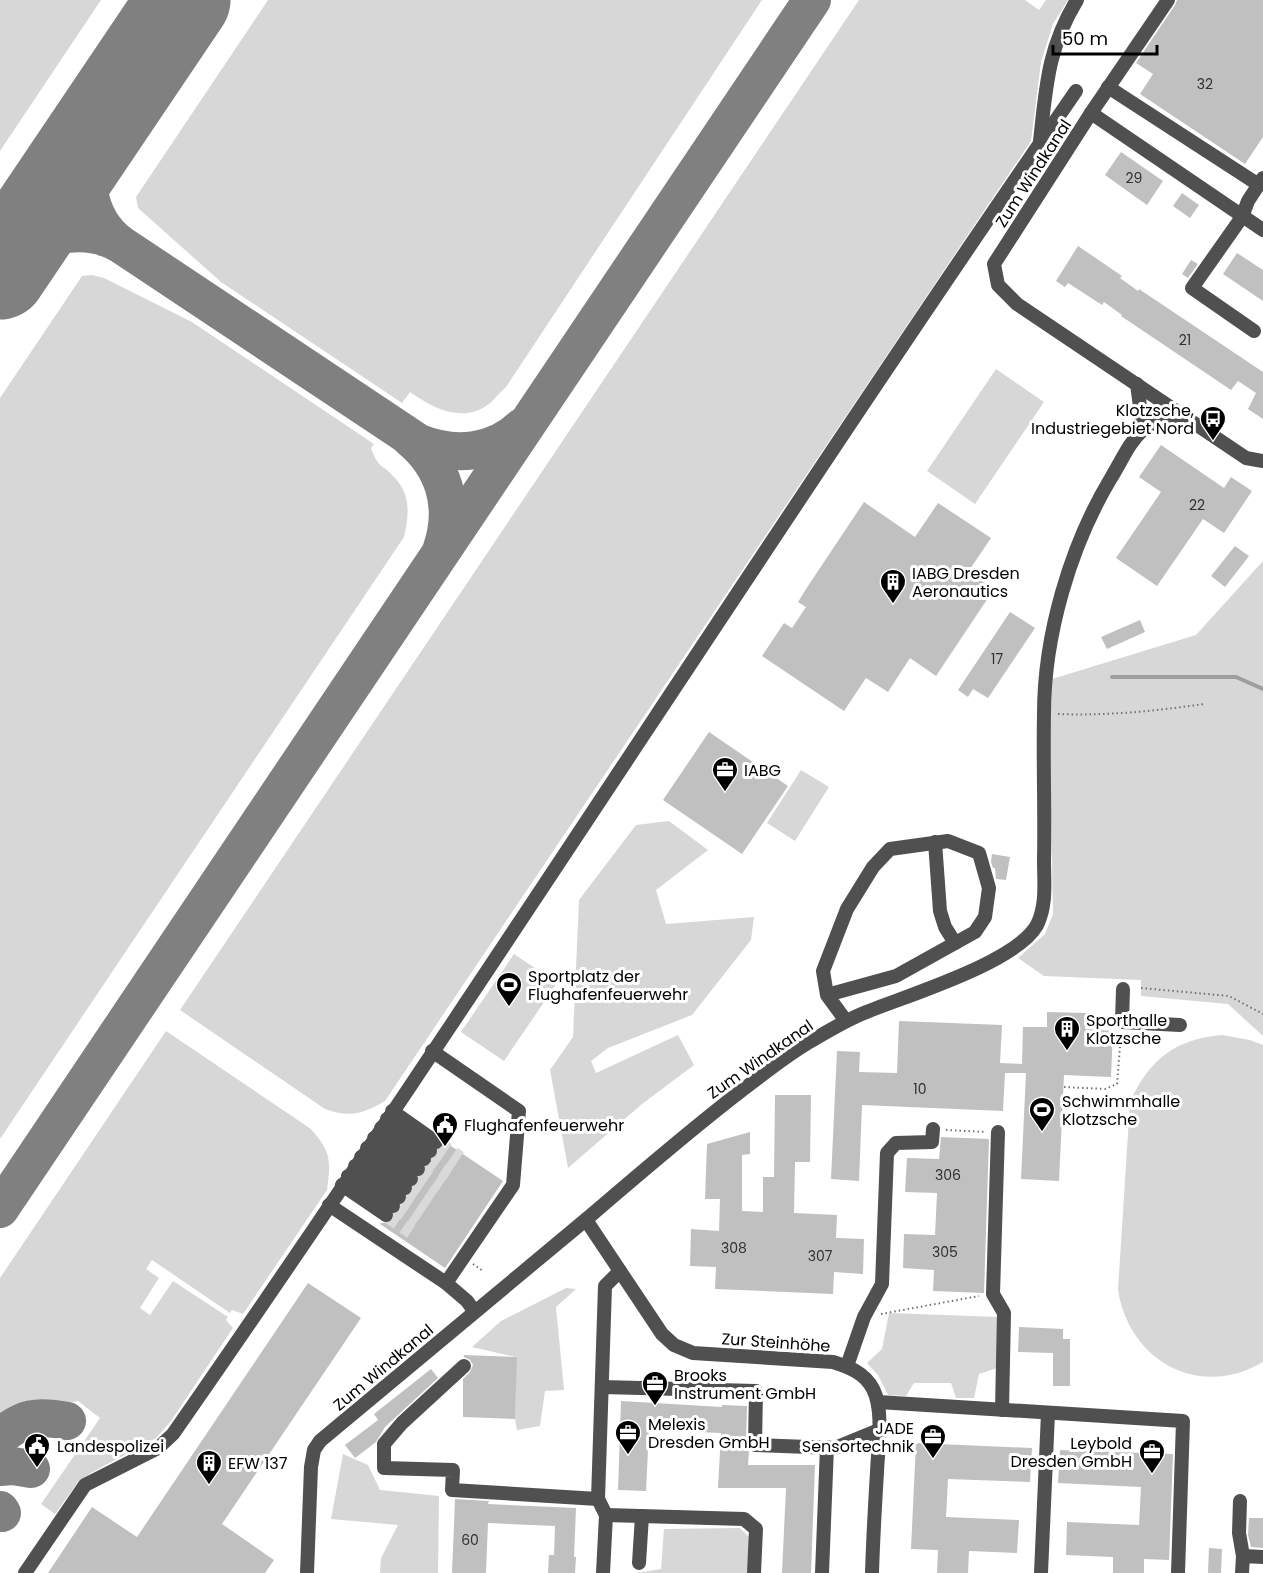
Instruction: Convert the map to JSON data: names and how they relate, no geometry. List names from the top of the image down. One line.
{"streets":{"street":["Zum Windkanal","Zur Steinhöhe"]},"crossings":[["Zum Windkanal","Zur Steinhöhe"]],"places":{"bus stop":["Klotzsche, Industriegebiet Nord"],"building":["IABG Dresden Aeronautics","Sporthalle Klotzsche","EFW 137"],"office":["IABG","Brooks Instrument GmbH","Melexis Dresden GmbH","JADE Sensortechnik","Leybold Dresden GmbH"],"sports":["Sportplatz der Flughafenfeuerwehr","Schwimmhalle Klotzsche"],"public building":["Flughafenfeuerwehr","Landespolizei"]},"house_numbers":["32","29","21","22","17","10","306","308","305","307","60"],"scale_bar":"50 m"}
